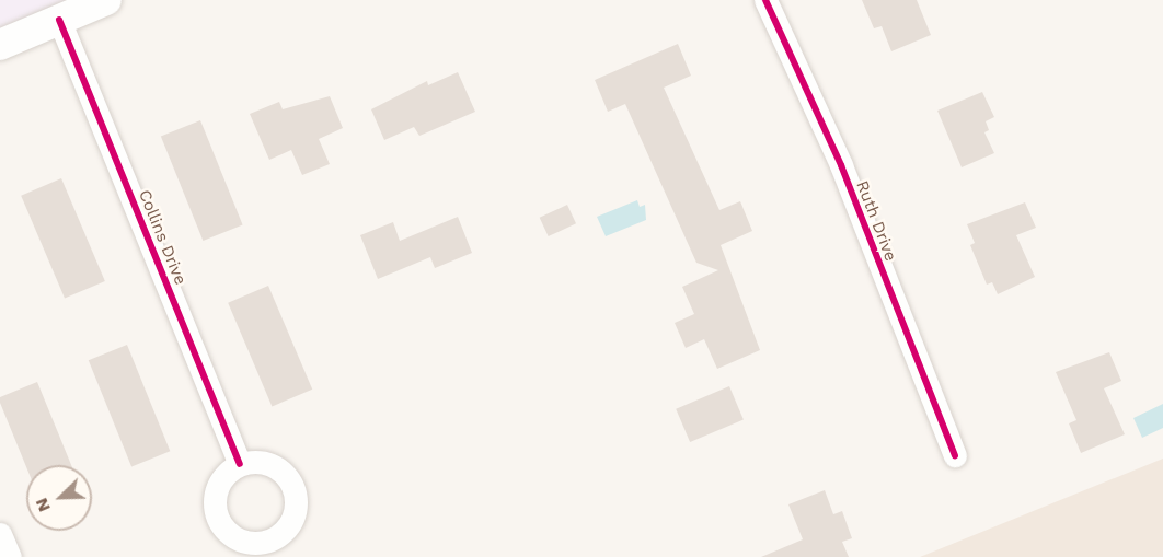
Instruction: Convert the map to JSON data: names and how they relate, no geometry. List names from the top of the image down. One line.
{"streets":{"street":["Ruth Drive","Collins Drive"]},"north":"bottom left"}
